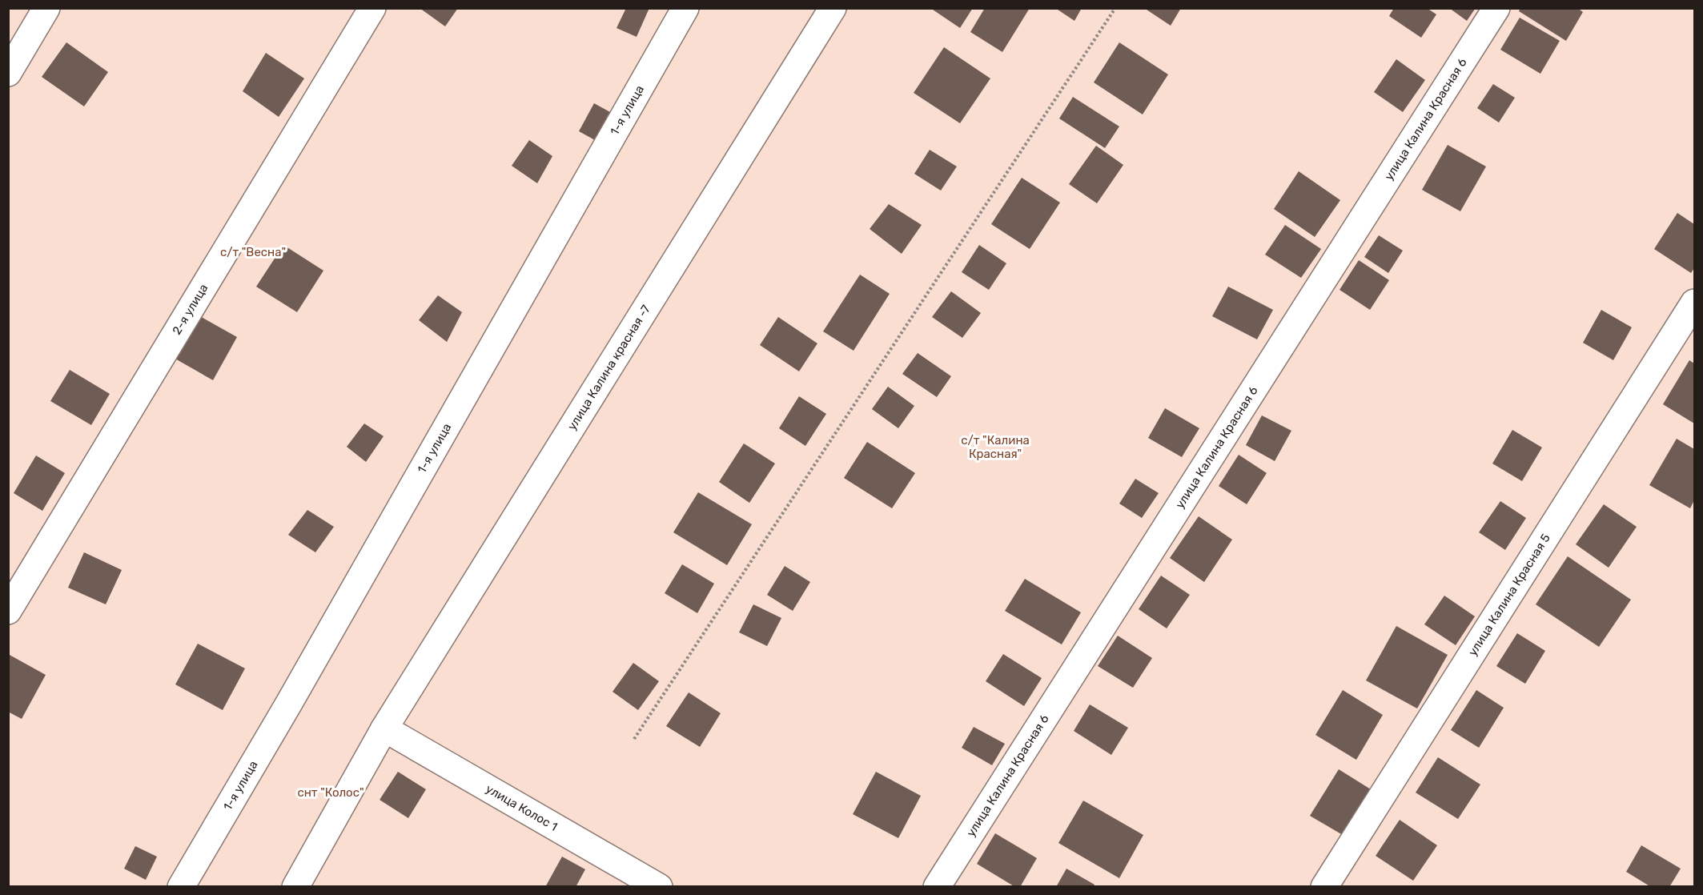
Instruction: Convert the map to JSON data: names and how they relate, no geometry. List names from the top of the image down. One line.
{"streets":{"street":["1-я улица","улица Калина Красная 6","2-я улица","улица Калина красная -7","улица Калина Красная 5","улица Колос 1"]},"crossings":[["улица Калина красная -7","улица Колос 1"]],"parks":["с/т \"Весна\"","с/т \"Калина Красная\"","снт \"Колос\""]}
